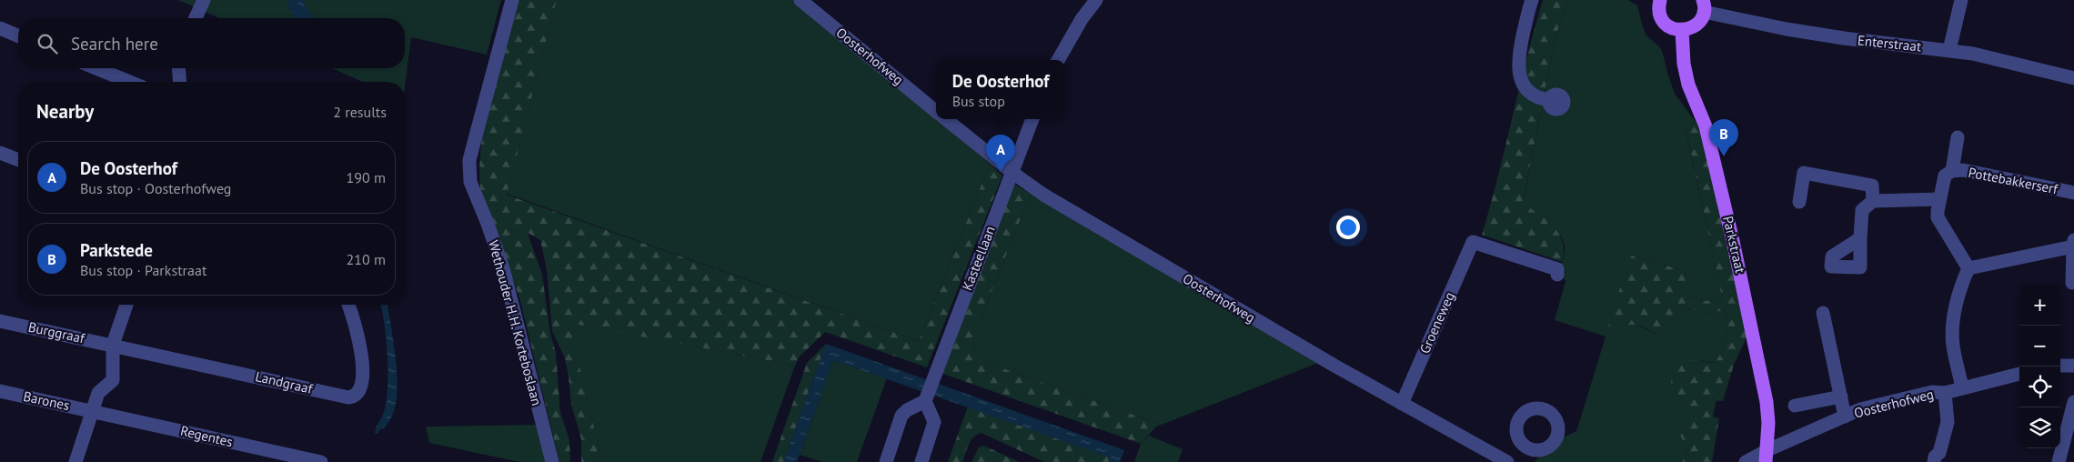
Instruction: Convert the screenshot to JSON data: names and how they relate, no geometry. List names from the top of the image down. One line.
{"streets":{"main road":["Parkstraat"],"street":["Enterstraat","Oosterhofweg","Pottebakkerserf","Kasteellaan","Wethouder H.H. Korteboslaan","Groeneweg","Burggraaf","Landgraaf","Barones","Regentes"]},"crossings":[["Oosterhofweg","Parkstraat"],["Oosterhofweg","Kasteellaan"],["Oosterhofweg","Groeneweg"],["Burggraaf","Landgraaf"],["Barones","Regentes"]],"page":{"search":"Search here","popup":["De Oosterhof","Bus stop"],"heading":["Nearby","2 results"],"pins":["B","A"],"list":[{"mark":"A","name":"De Oosterhof","note":"Bus stop · Oosterhofweg","value":"190 m"},{"mark":"B","name":"Parkstede","note":"Bus stop · Parkstraat","value":"210 m"}],"map_buttons":["+","−"]}}
